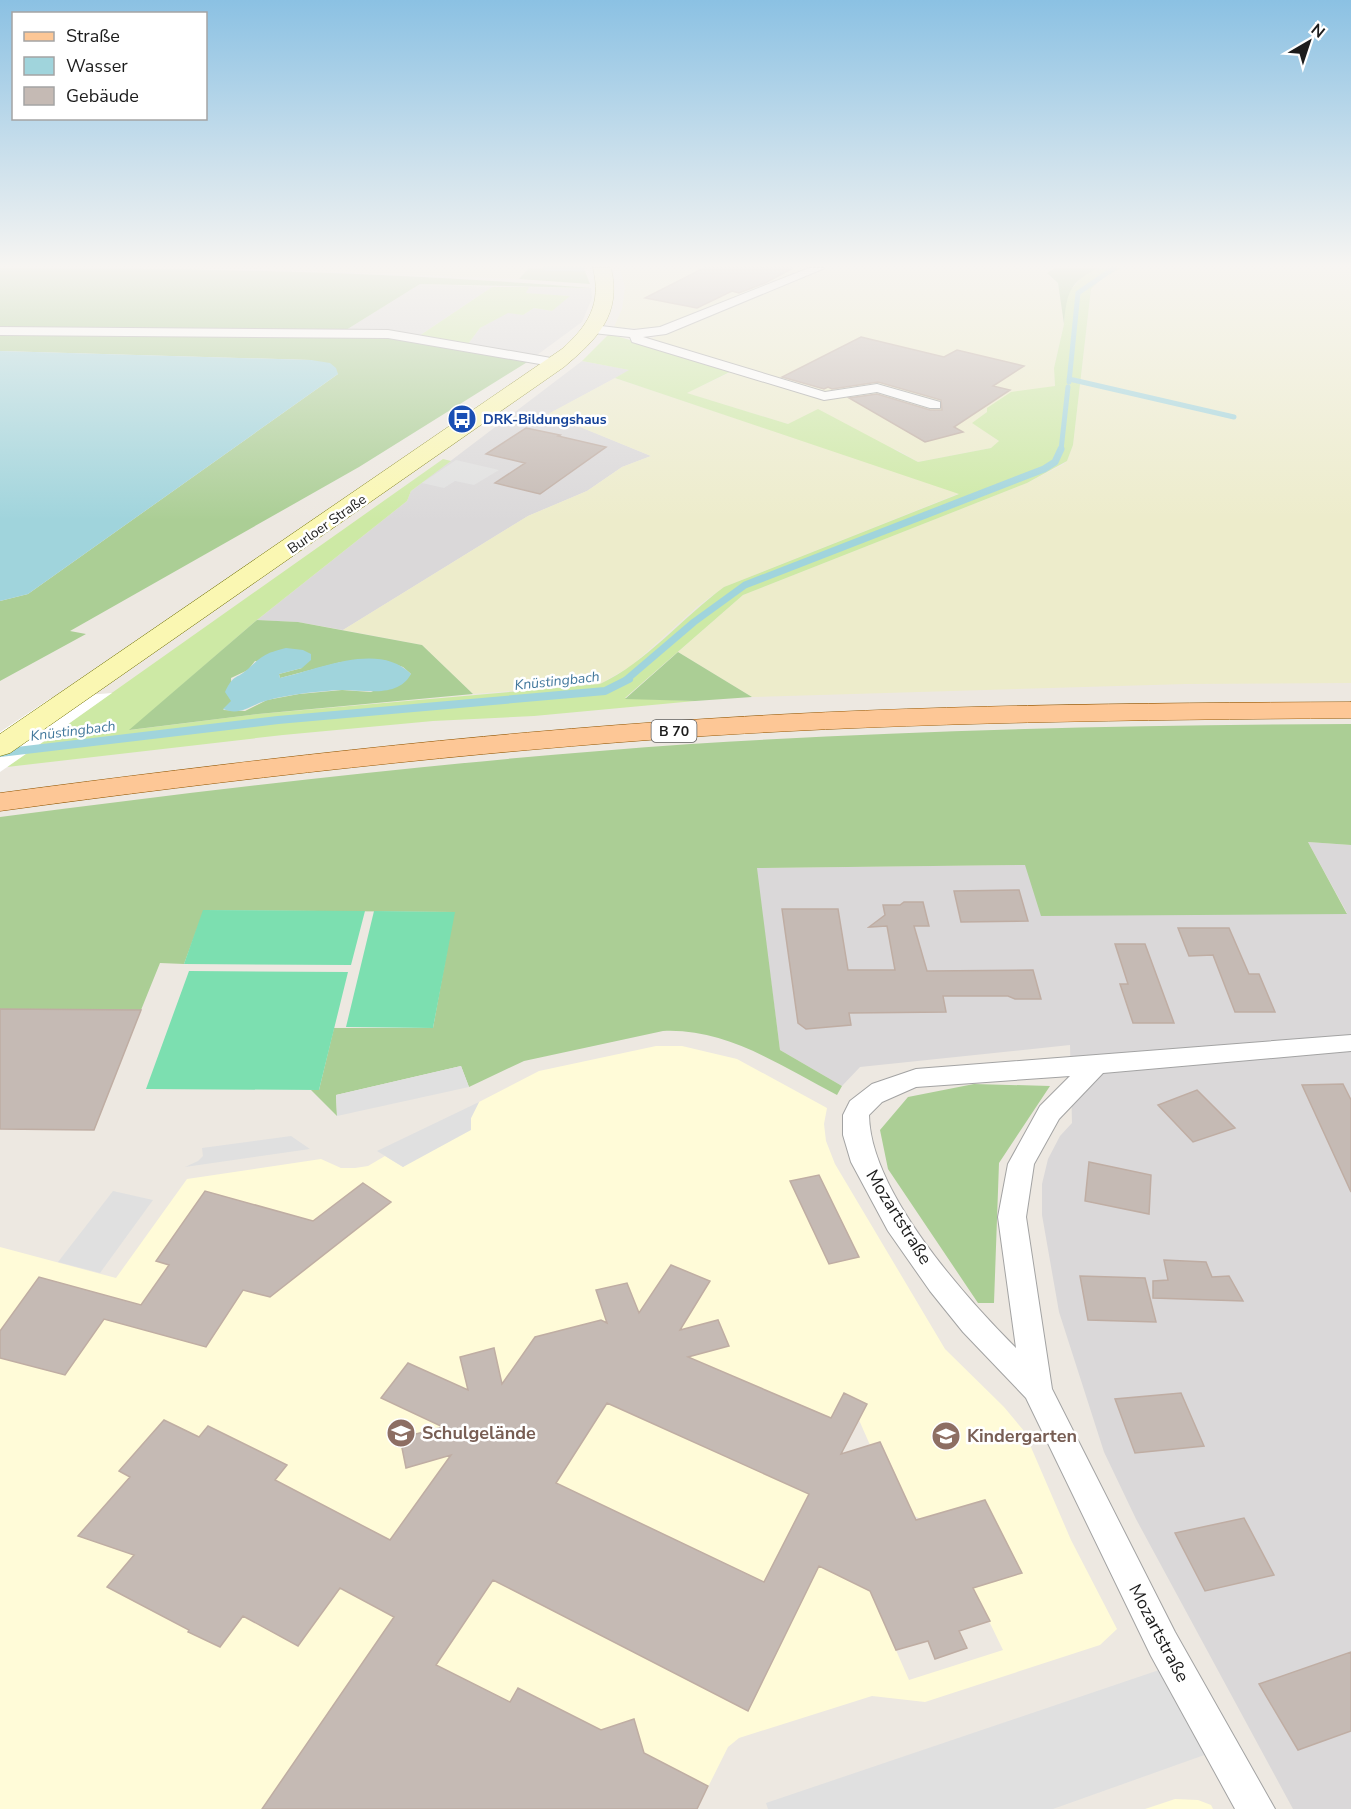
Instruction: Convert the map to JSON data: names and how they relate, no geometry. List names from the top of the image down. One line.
{"streets":{"main road":["Burloer Straße","B 70"],"street":["Mozartstraße"]},"water":["Knüstingbach"],"places":{"bus stop":["DRK-Bildungshaus"],"school or university":["Schulgelände","Kindergarten"]},"legend":["Straße","Wasser","Gebäude"],"north":"top right"}
